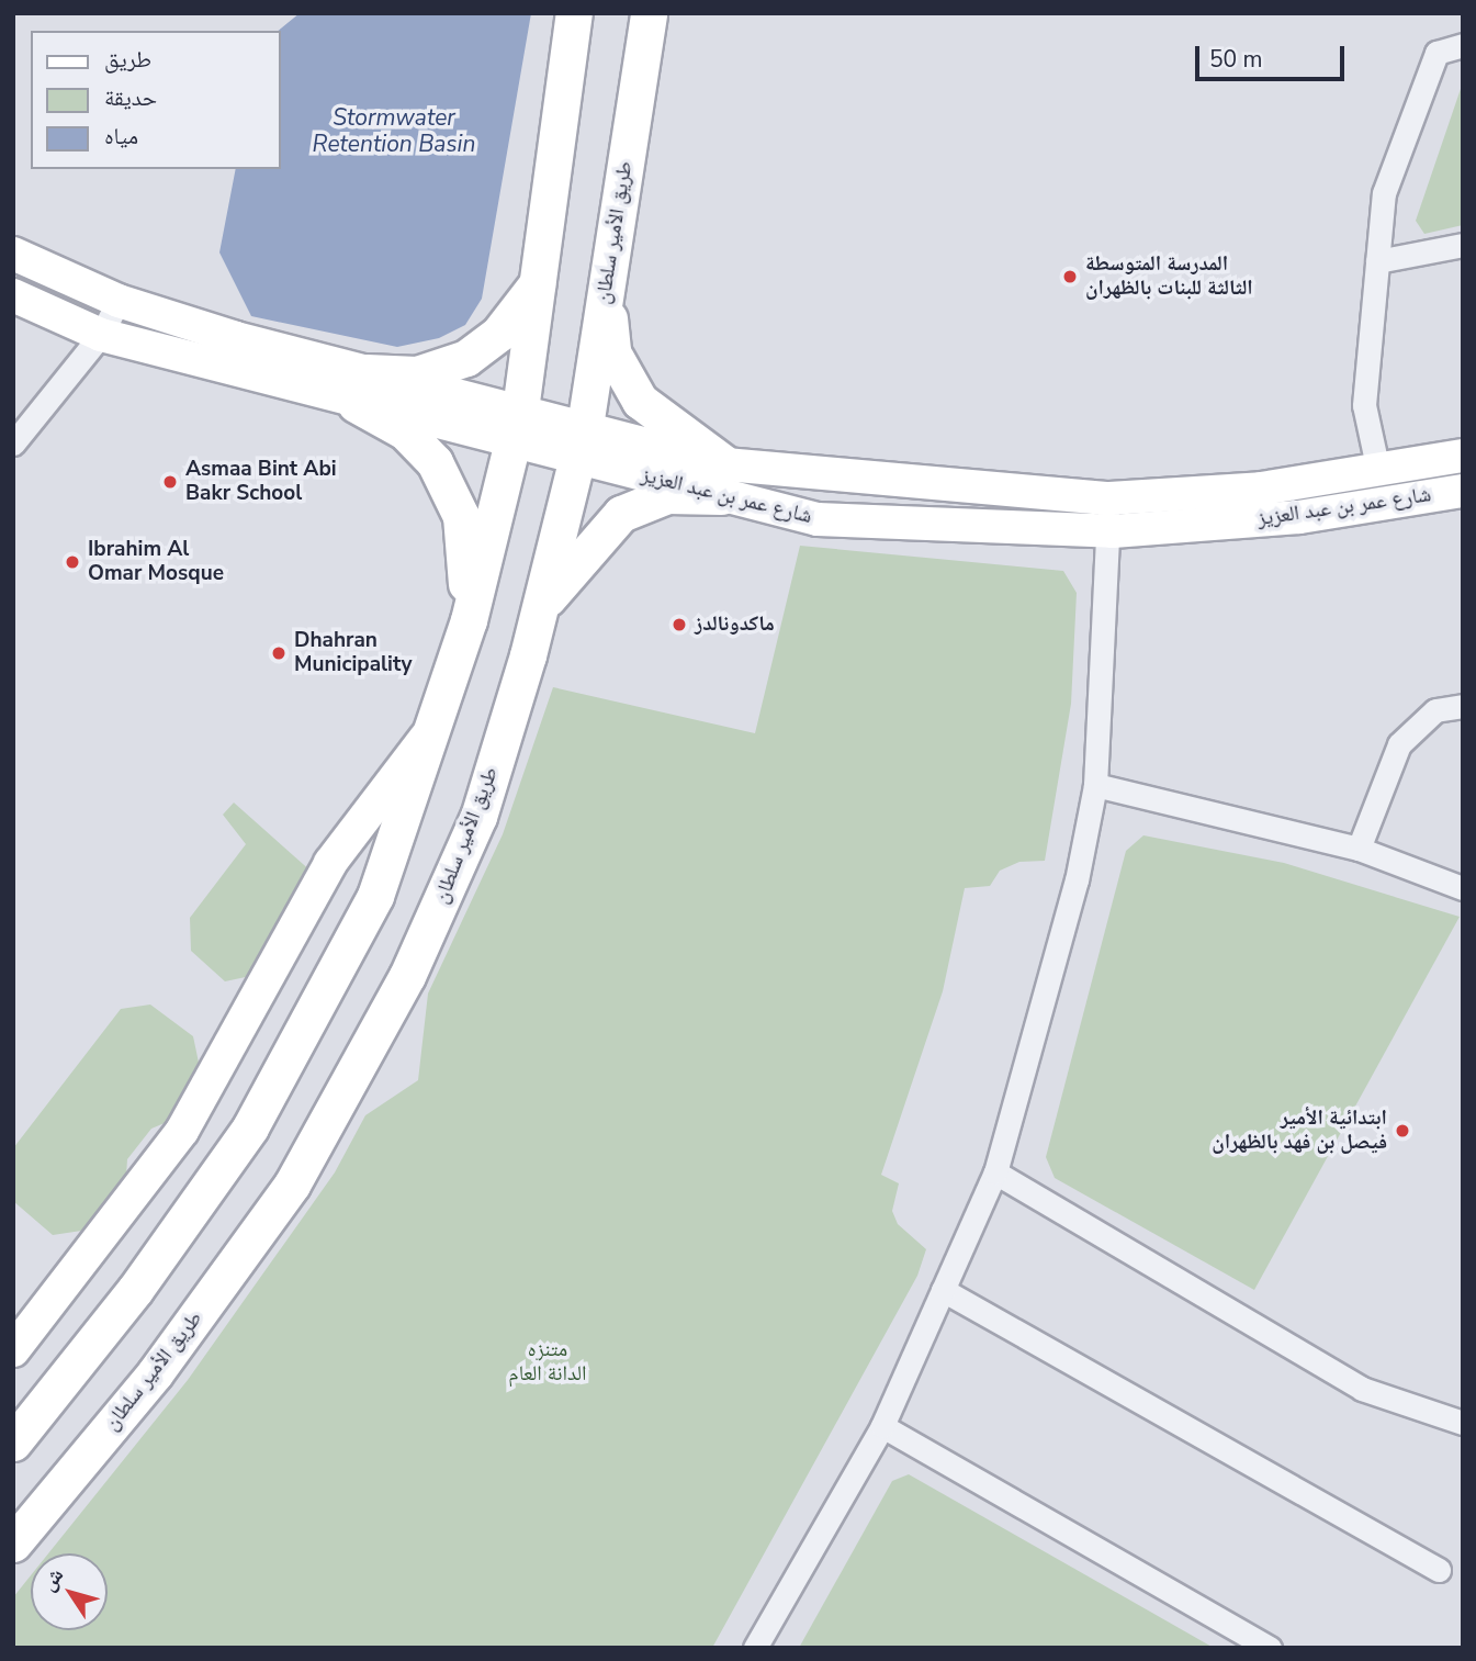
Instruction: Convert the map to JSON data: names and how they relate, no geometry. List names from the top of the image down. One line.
{"streets":{"main road":["طريق الأمير سلطان"],"street":["شارع عمر بن عبد العزيز"]},"crossings":[["طريق الأمير سلطان","شارع عمر بن عبد العزيز"]],"water":["Stormwater Retention Basin"],"parks":["متنزه الدانة العام"],"places":["المدرسة المتوسطة الثالثة للبنات بالظهران","Asmaa Bint Abi Bakr School","Ibrahim Al Omar Mosque","ماكدونالدز","Dhahran Municipality","ابتدائية الأمير فيصل بن فهد بالظهران"],"legend":["طريق","حديقة","مياه"],"scale_bar":"50 m","north":"top left"}
